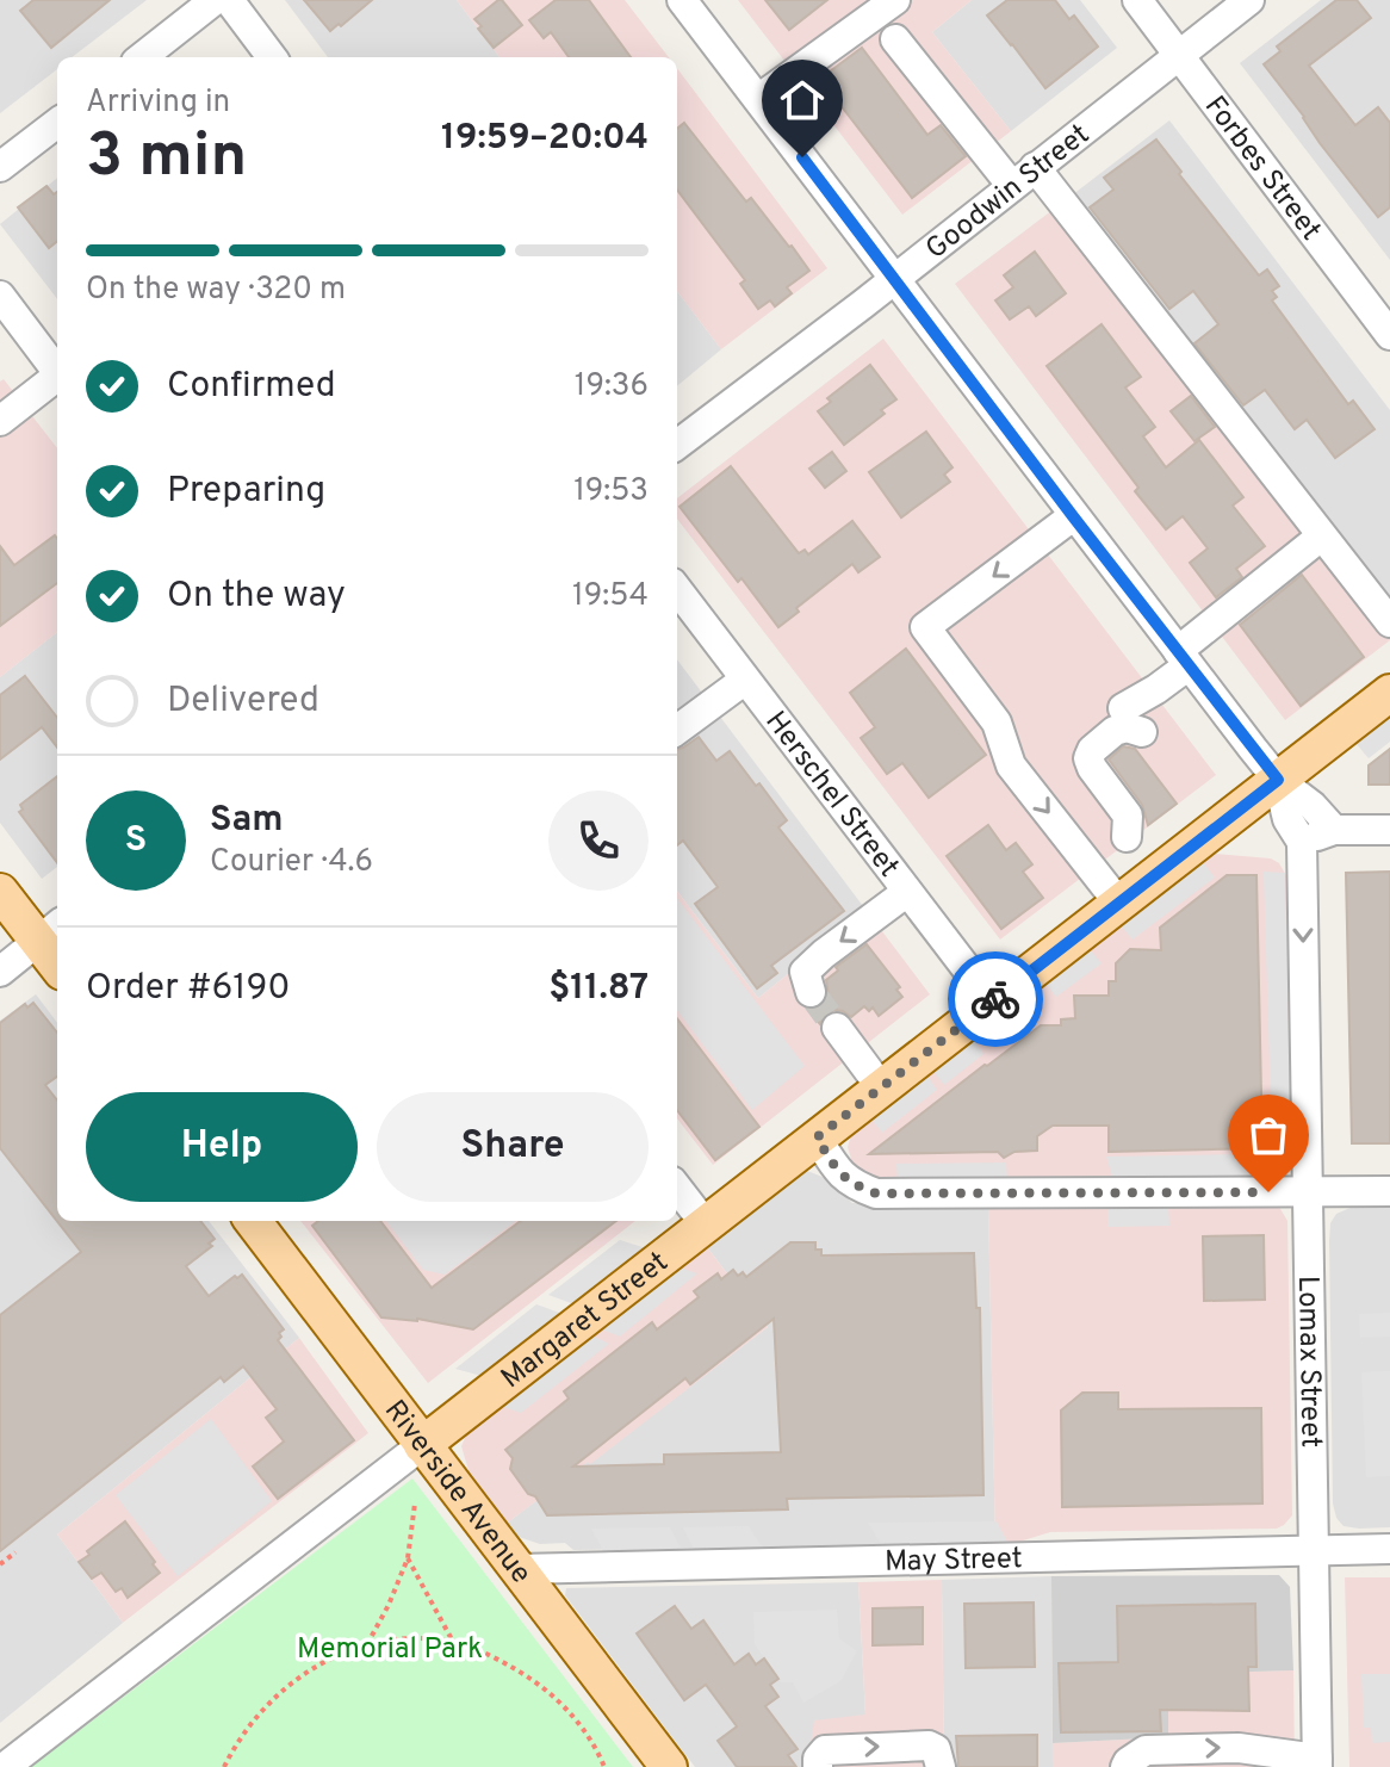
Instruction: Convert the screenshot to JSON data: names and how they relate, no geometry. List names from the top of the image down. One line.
{"streets":{"main road":["Margaret Street","Riverside Avenue"],"street":["Forbes Street","Goodwin Street","Herschel Street","Lomax Street","May Street"]},"crossings":[["Forbes Street","Goodwin Street"],["Herschel Street","Margaret Street"],["Margaret Street","Riverside Avenue"],["Lomax Street","May Street"],["Riverside Avenue","May Street"]],"one_way":["Lomax Street"],"parks":["Memorial Park"],"page":{"heading":["3 min","Arriving in","19:59–20:04"],"panel":["Sam","Courier · 4.6","Order #6190","$11.87"],"bar":"On the way · 320 m","list":[["Confirmed","19:36"],["Preparing","19:53"],["On the way","19:54"],"Delivered"],"round":"S","buttons":["Help","Share"]}}
